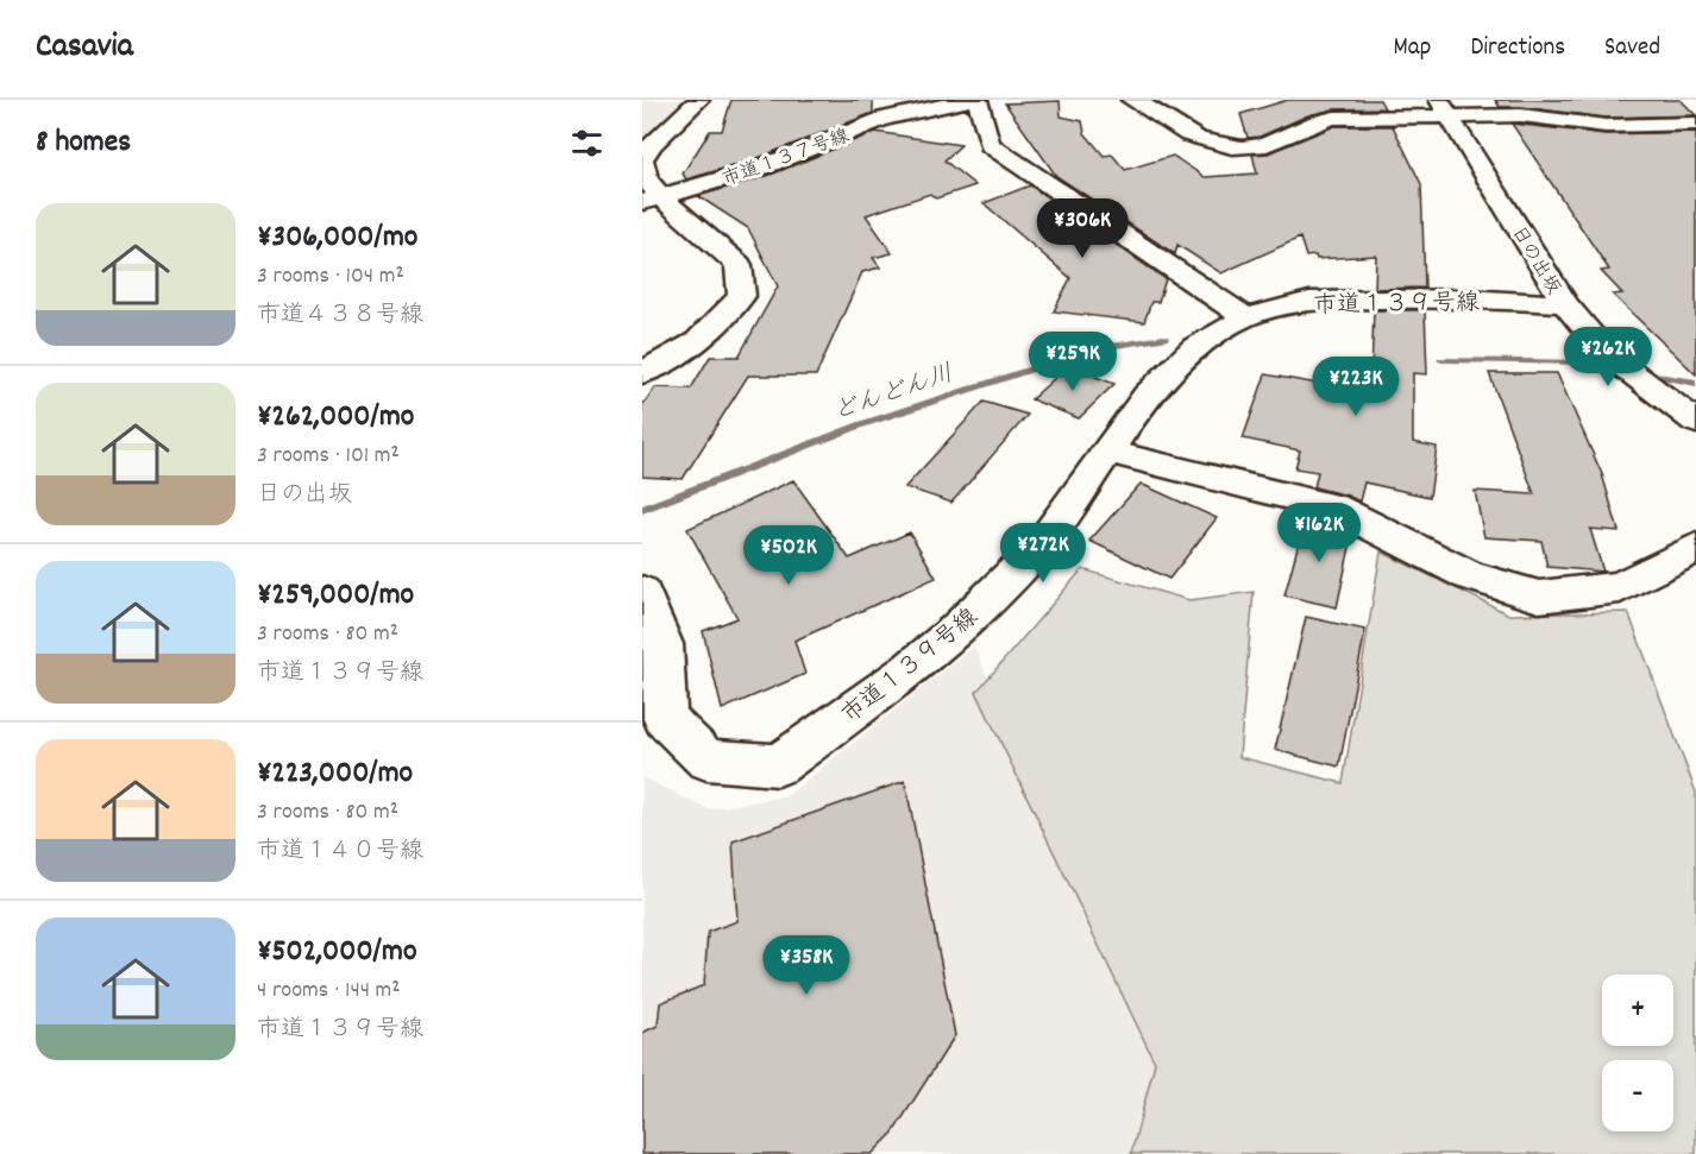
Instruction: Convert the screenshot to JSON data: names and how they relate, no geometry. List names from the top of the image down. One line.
{"streets":{"street":["市道１３７号線","日の出坂","市道１３９号線"]},"crossings":[["日の出坂","市道１３９号線"]],"water":["どんどん川"],"page":{"header":"Casavia","nav":["Map","Directions","Saved"],"heading":"8 homes","list":[{"name":"¥306,000/mo","note":"3 rooms · 104 m² · 市道４３８号線"},{"name":"¥262,000/mo","note":"3 rooms · 101 m² · 日の出坂"},{"name":"¥259,000/mo","note":"3 rooms · 80 m² · 市道１３９号線"},{"name":"¥223,000/mo","note":"3 rooms · 80 m² · 市道１４０号線"},{"name":"¥502,000/mo","note":"4 rooms · 144 m² · 市道１３９号線"}],"price":["¥306K","¥262K","¥259K","¥223K","¥162K","¥272K","¥502K","¥358K"],"map_buttons":["+","−"]}}
